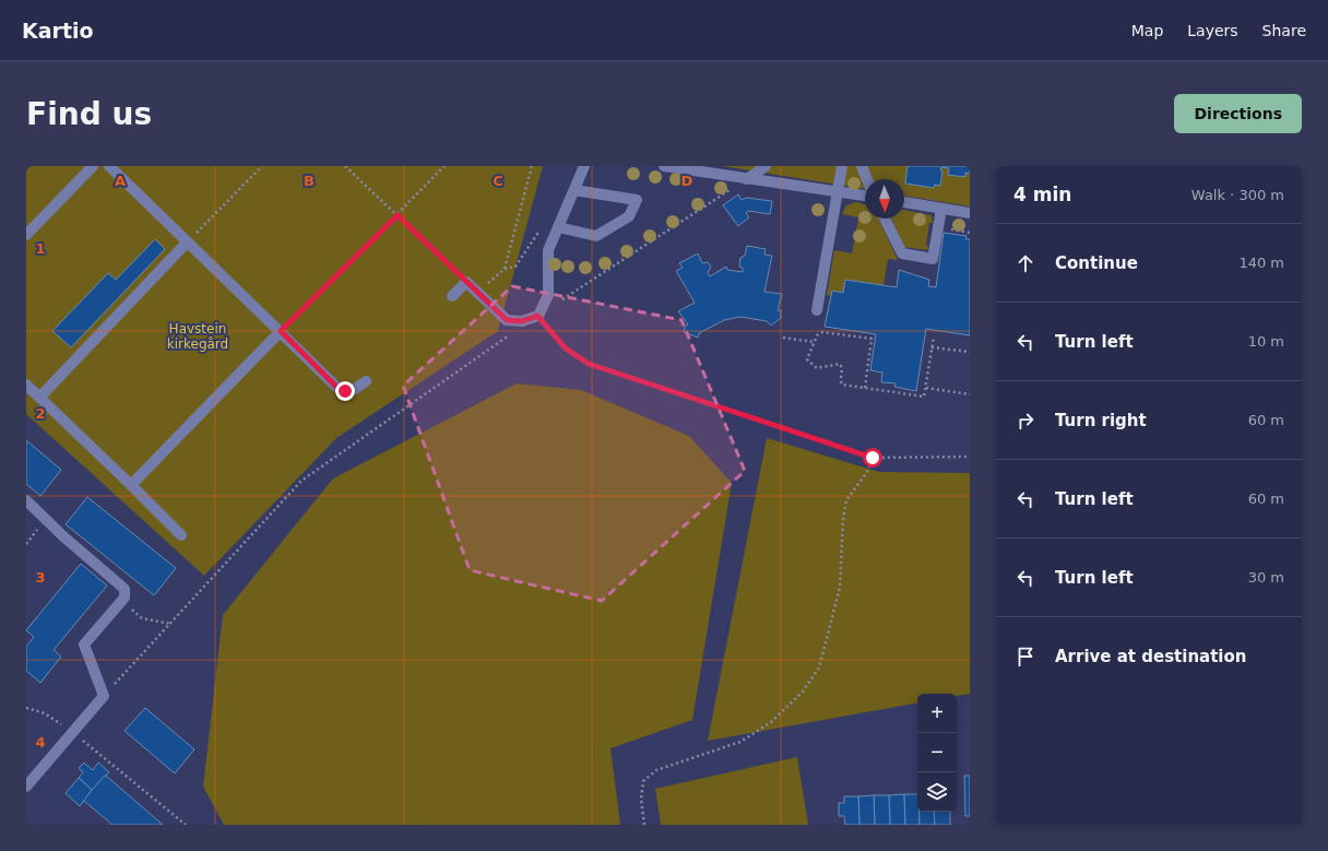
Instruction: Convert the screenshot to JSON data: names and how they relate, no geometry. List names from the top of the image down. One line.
{"parks":["Havstein kirkegård"],"north":"bottom","page":{"header":"Kartio","nav":["Map","Layers","Share"],"buttons":"Directions","title":"Find us","heading":["4 min","Walk · 300 m"],"list":[["Continue","140 m"],["Turn left","10 m"],["Turn right","60 m"],["Turn left","60 m"],["Turn left","30 m"],"Arrive at destination"],"map_buttons":["+","−"]},"grid":{"columns":["A","B","C","D"],"rows":["1","2","3","4"]}}
